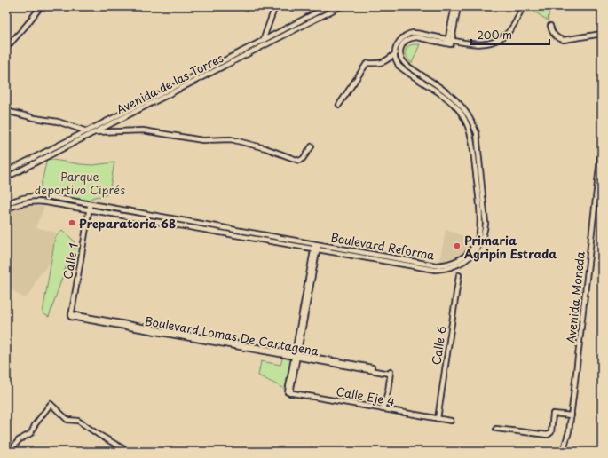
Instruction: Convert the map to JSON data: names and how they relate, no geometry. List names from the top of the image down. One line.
{"streets":{"main road":["Avenida de las Torres","Boulevard Reforma","Calle 1","Avenida Moneda","Boulevard Lomas De Cartagena","Calle 6","Calle Eje 4"]},"crossings":[["Boulevard Reforma","Calle 1"],["Calle 1","Boulevard Lomas De Cartagena"],["Boulevard Lomas De Cartagena","Calle Eje 4"],["Calle 6","Calle Eje 4"]],"parks":["Parque deportivo Ciprés"],"places":["Preparatoria 68","Primaria Agripín Estrada"],"scale_bar":"200 m"}
